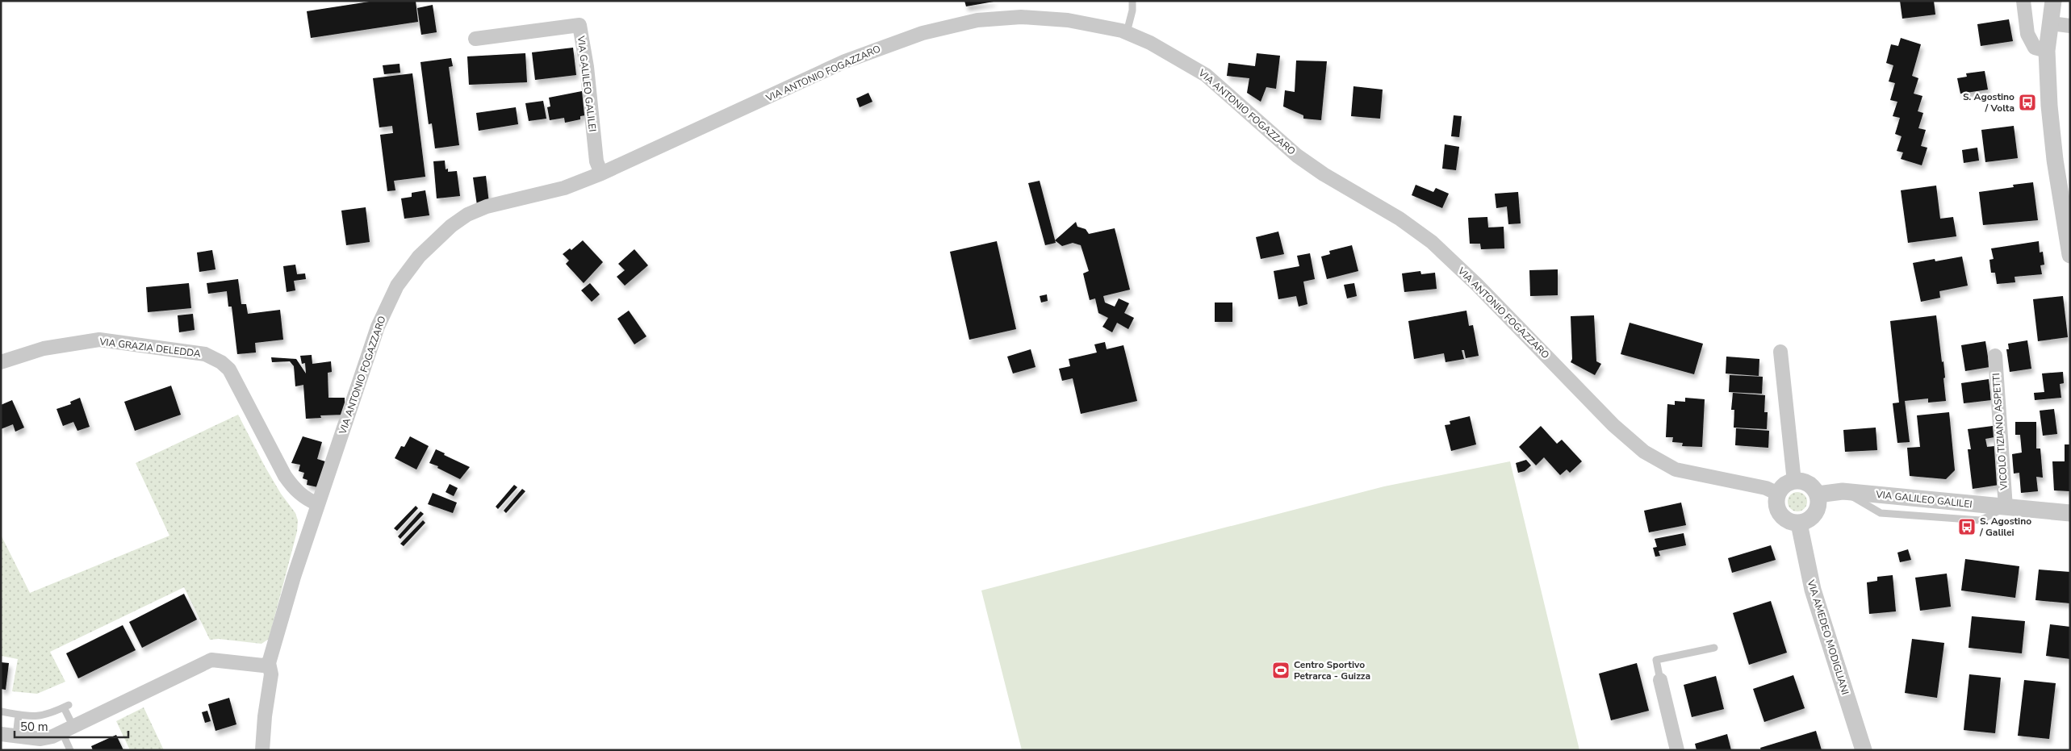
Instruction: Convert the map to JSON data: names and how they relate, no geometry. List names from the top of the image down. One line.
{"streets":{"street":["VIA ANTONIO FOGAZZARO","VIA GALILEO GALILEI","VIA GRAZIA DELEDDA","VICOLO TIZIANO ASPETTI","VIA AMEDEO MODIGLIANI"]},"crossings":[["VIA ANTONIO FOGAZZARO","VIA GALILEO GALILEI"],["VIA ANTONIO FOGAZZARO","VIA GRAZIA DELEDDA"],["VIA ANTONIO FOGAZZARO","VIA AMEDEO MODIGLIANI"],["VIA GALILEO GALILEI","VICOLO TIZIANO ASPETTI"],["VIA GALILEO GALILEI","VIA AMEDEO MODIGLIANI"]],"places":{"bus stop":["S. Agostino / Volta","S. Agostino / Galilei"],"sports":["Centro Sportivo Petrarca - Guizza"]},"scale_bar":"50 m"}
